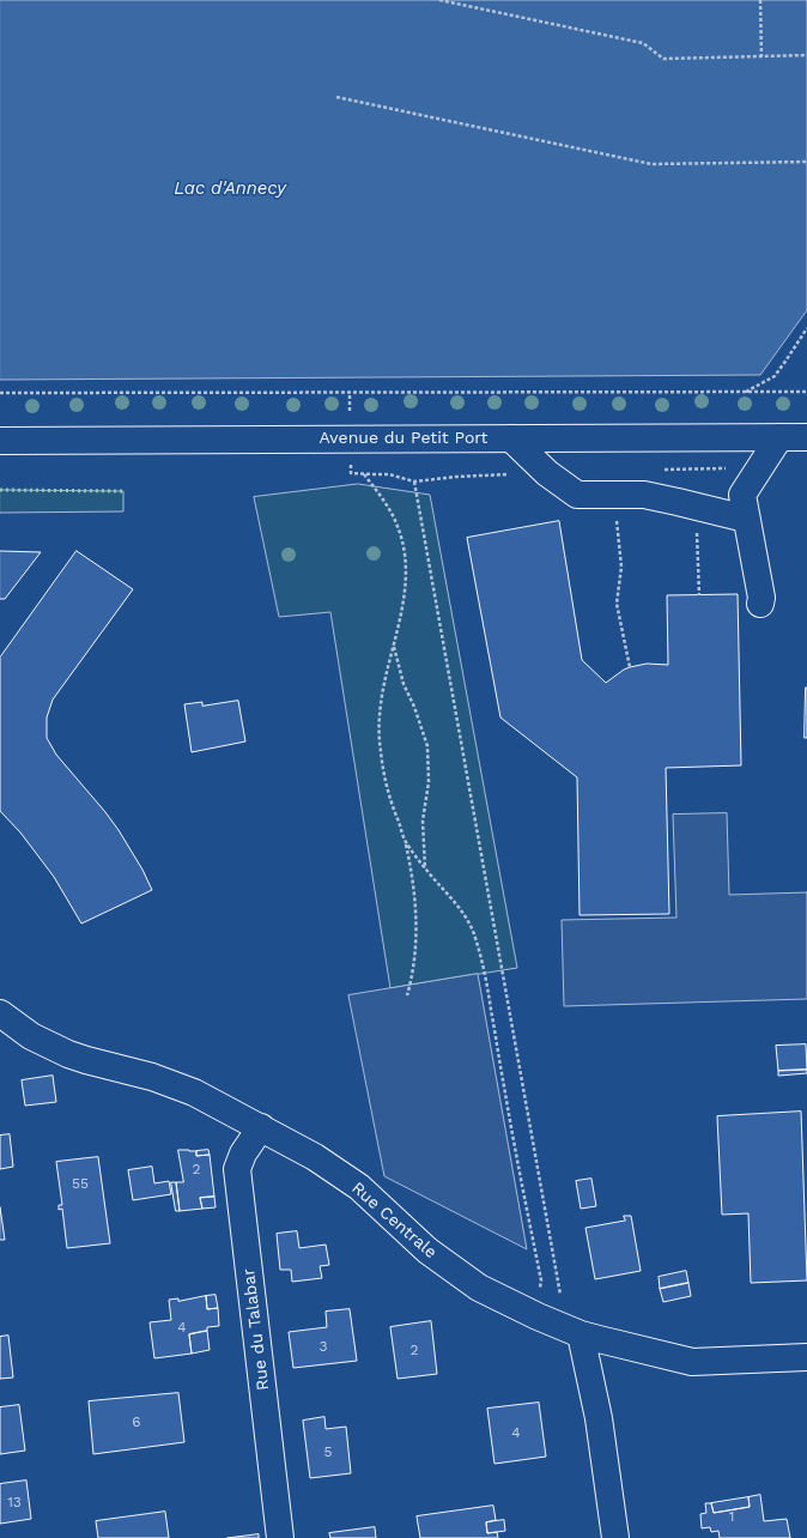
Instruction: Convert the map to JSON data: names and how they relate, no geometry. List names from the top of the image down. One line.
{"streets":{"street":["Avenue du Petit Port","Rue Centrale","Rue du Talabar"]},"crossings":[["Rue Centrale","Rue du Talabar"]],"water":["Lac d'Annecy"],"house_numbers":["2","55","4","3","2","6","4","5","13","1"]}
